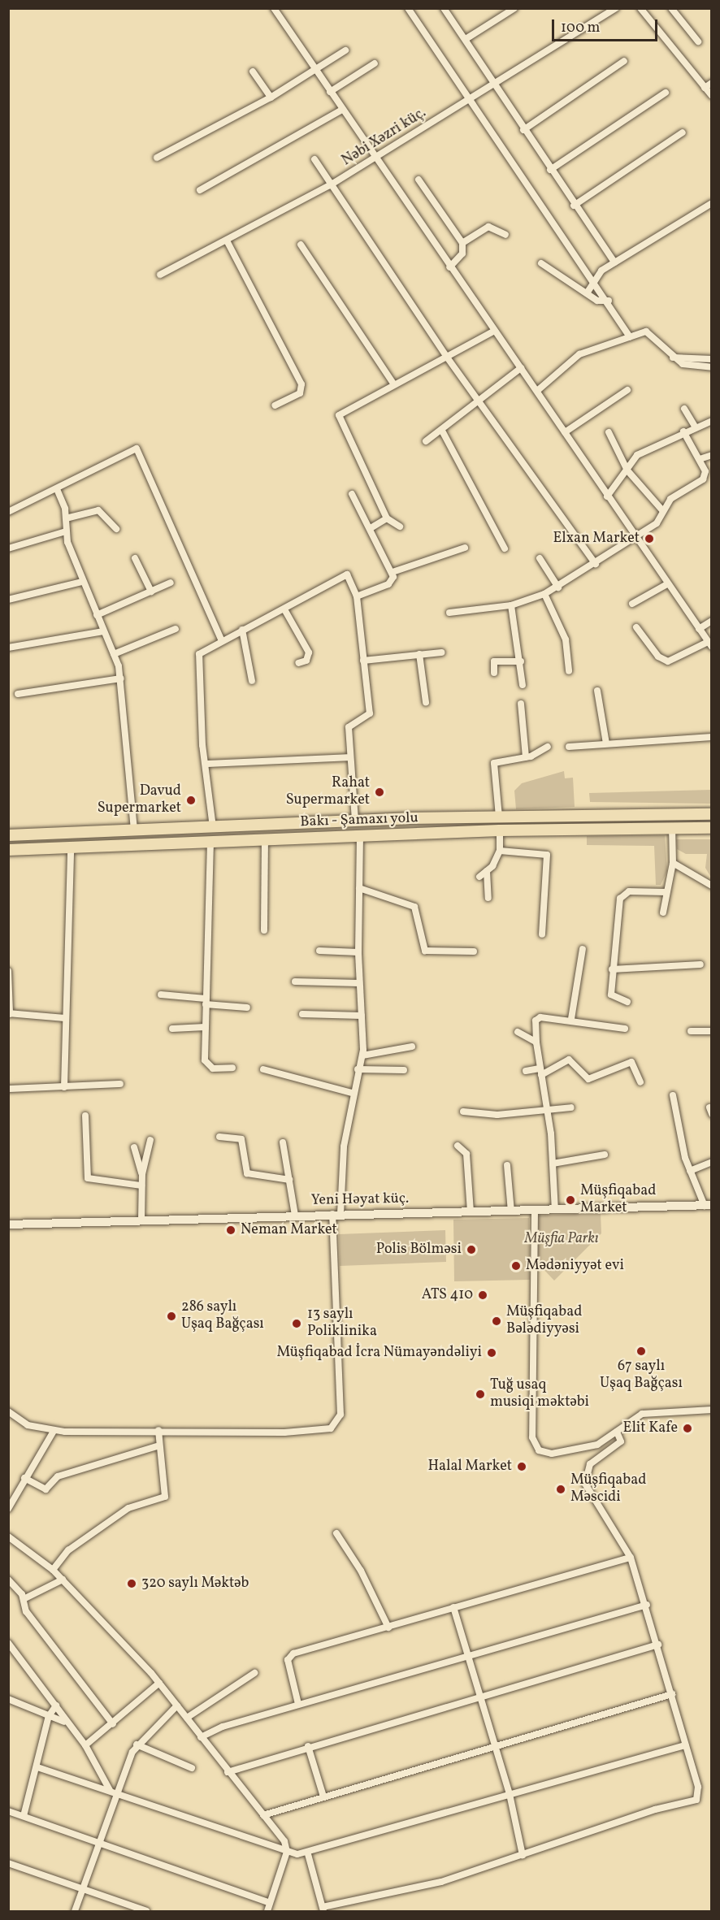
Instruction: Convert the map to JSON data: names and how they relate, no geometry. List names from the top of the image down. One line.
{"streets":{"highway":["Bakı - Şamaxı yolu"],"street":["Nəbi Xəzri küç.","Yeni Həyat küç."]},"parks":["Müşfia Parkı"],"places":["Elxan Market","Rahat Supermarket","Davud Supermarket","Müşfiqabad Market","Neman Market","Polis Bölməsi","Mədəniyyət evi","ATS 410","286 saylı Uşaq Bağçası","Müşfiqabad Bələdiyyəsi","13 saylı Poliklinika","67 saylı Uşaq Bağçası","Müşfiqabad İcra Nümayəndəliyi","Tuğ usaq musiqi məktəbi","Elit Kafe","Halal Market","Müşfiqabad Məscidi","320 saylı Məktəb"],"scale_bar":"100 m"}
